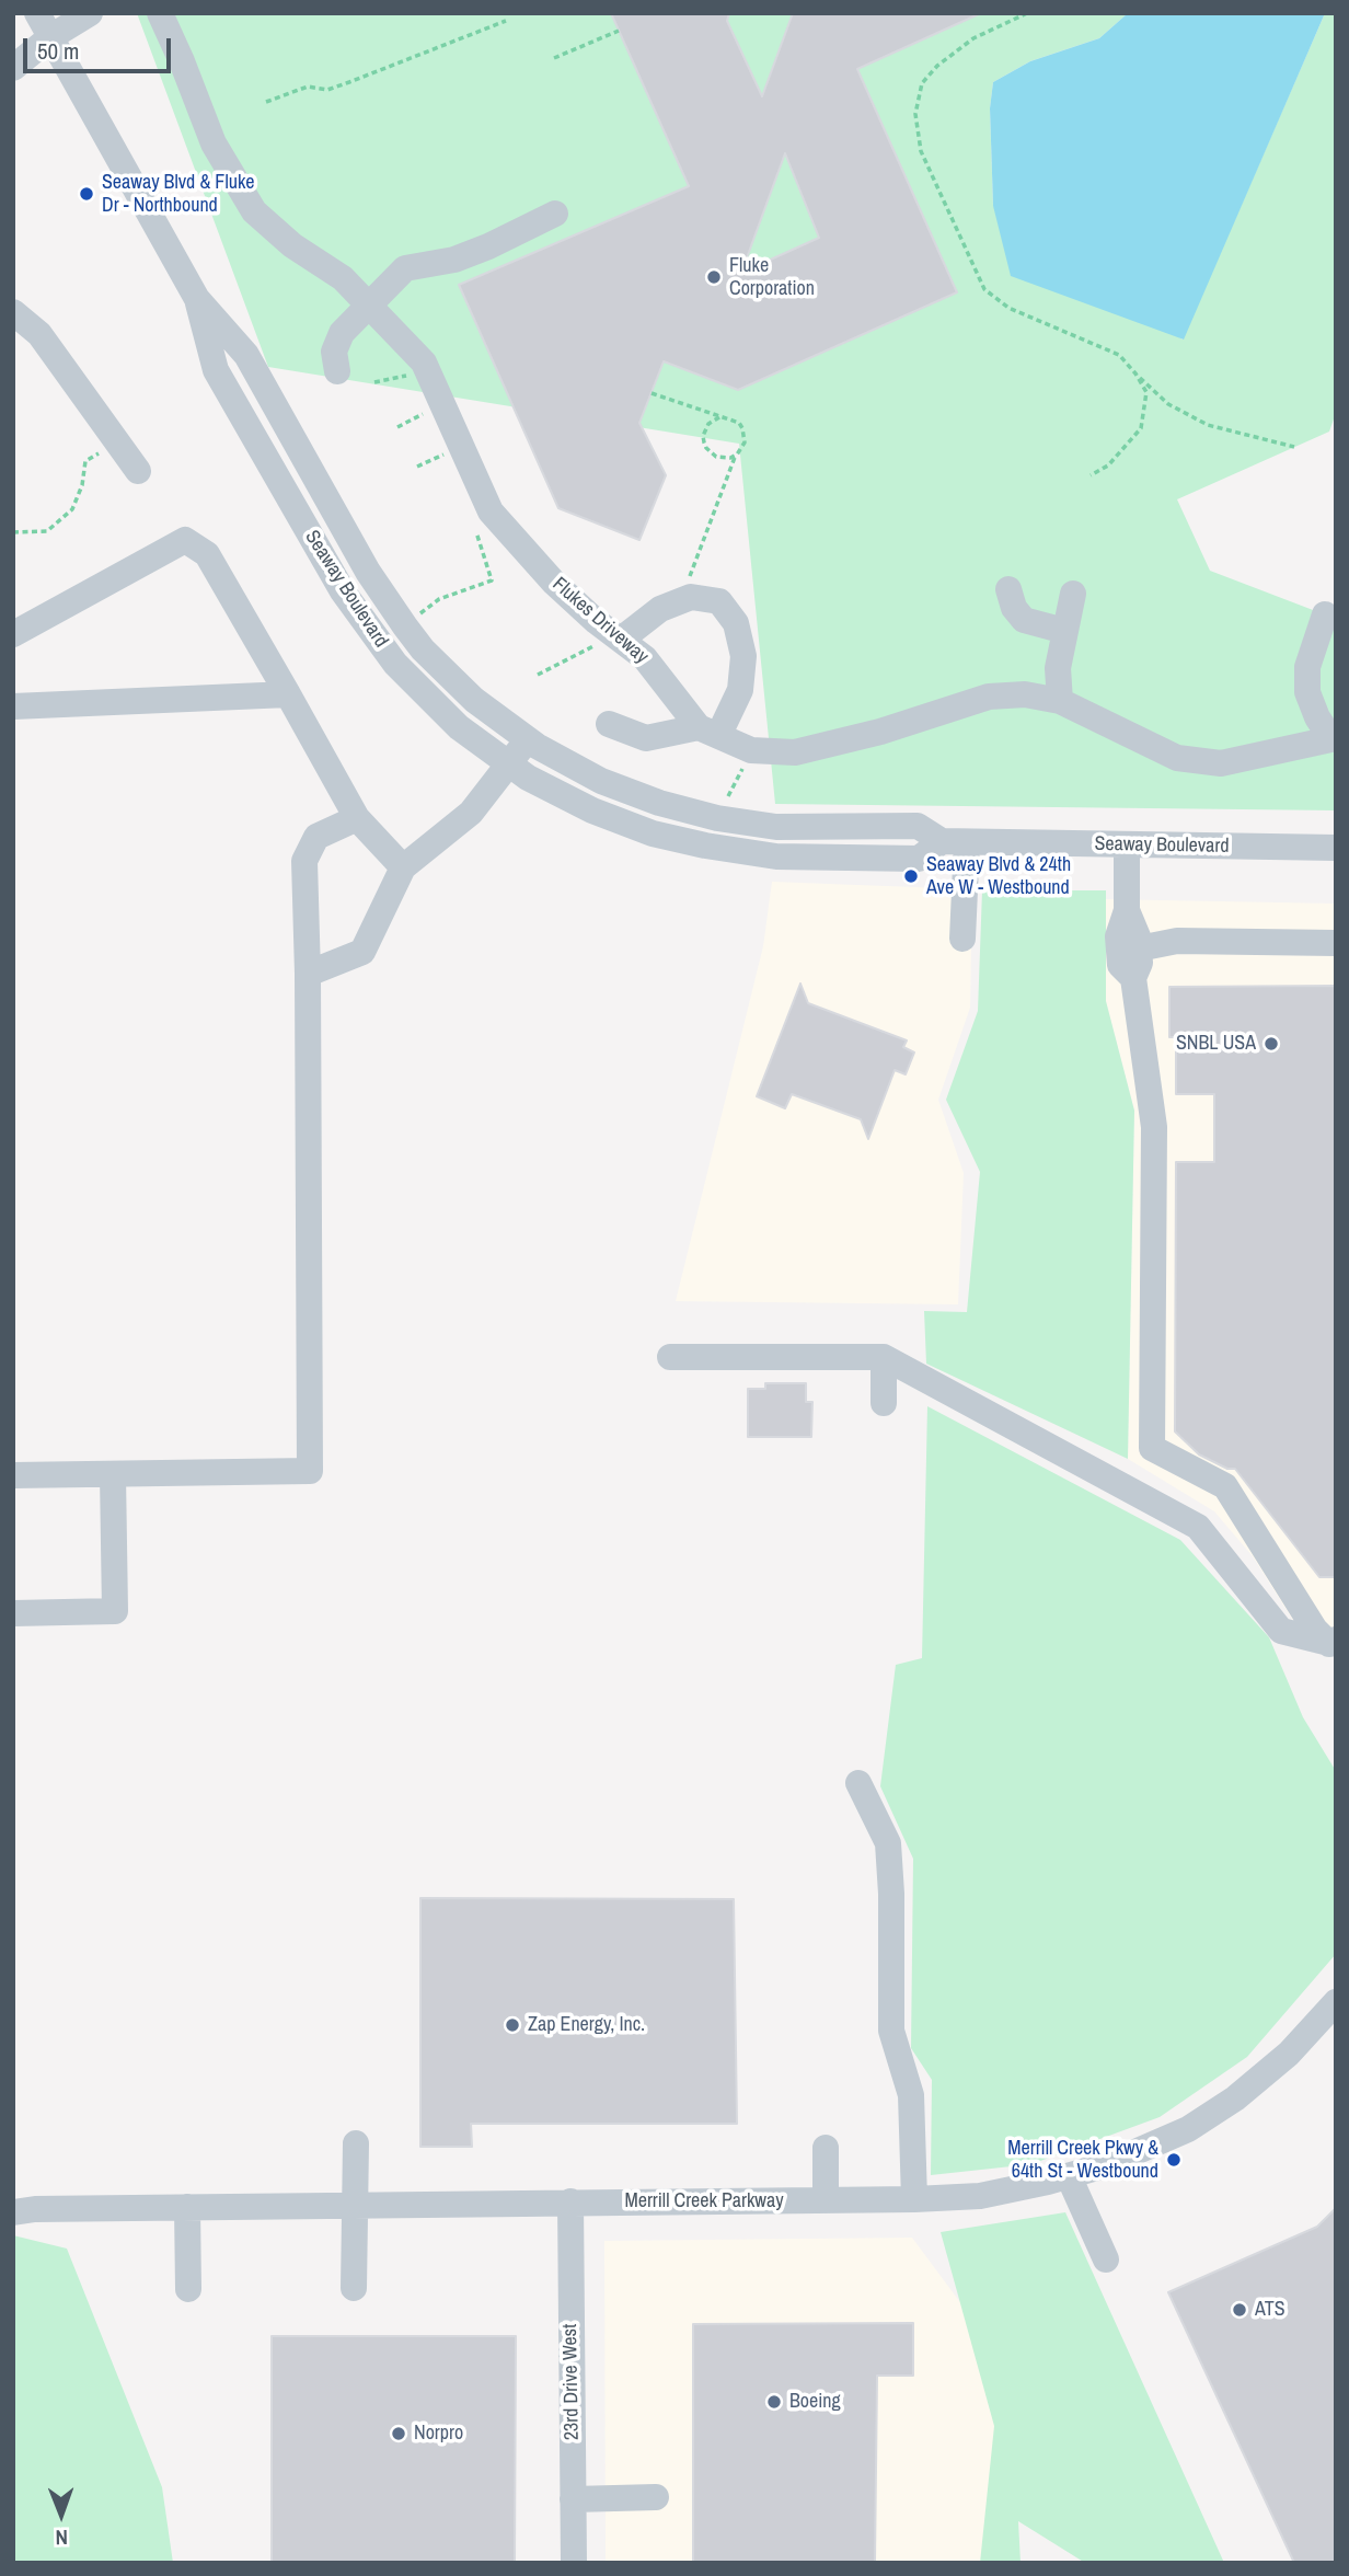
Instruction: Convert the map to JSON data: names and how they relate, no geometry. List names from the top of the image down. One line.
{"streets":{"street":["Seaway Boulevard","Flukes Driveway","Merrill Creek Parkway","23rd Drive West"]},"crossings":[["Merrill Creek Parkway","23rd Drive West"]],"places":["Seaway Blvd & Fluke Dr - Northbound","Fluke Corporation","Seaway Blvd & 24th Ave W - Westbound","SNBL USA","Zap Energy, Inc.","Merrill Creek Pkwy & 64th St - Westbound","ATS","Boeing","Norpro"],"scale_bar":"50 m","north":"bottom"}
